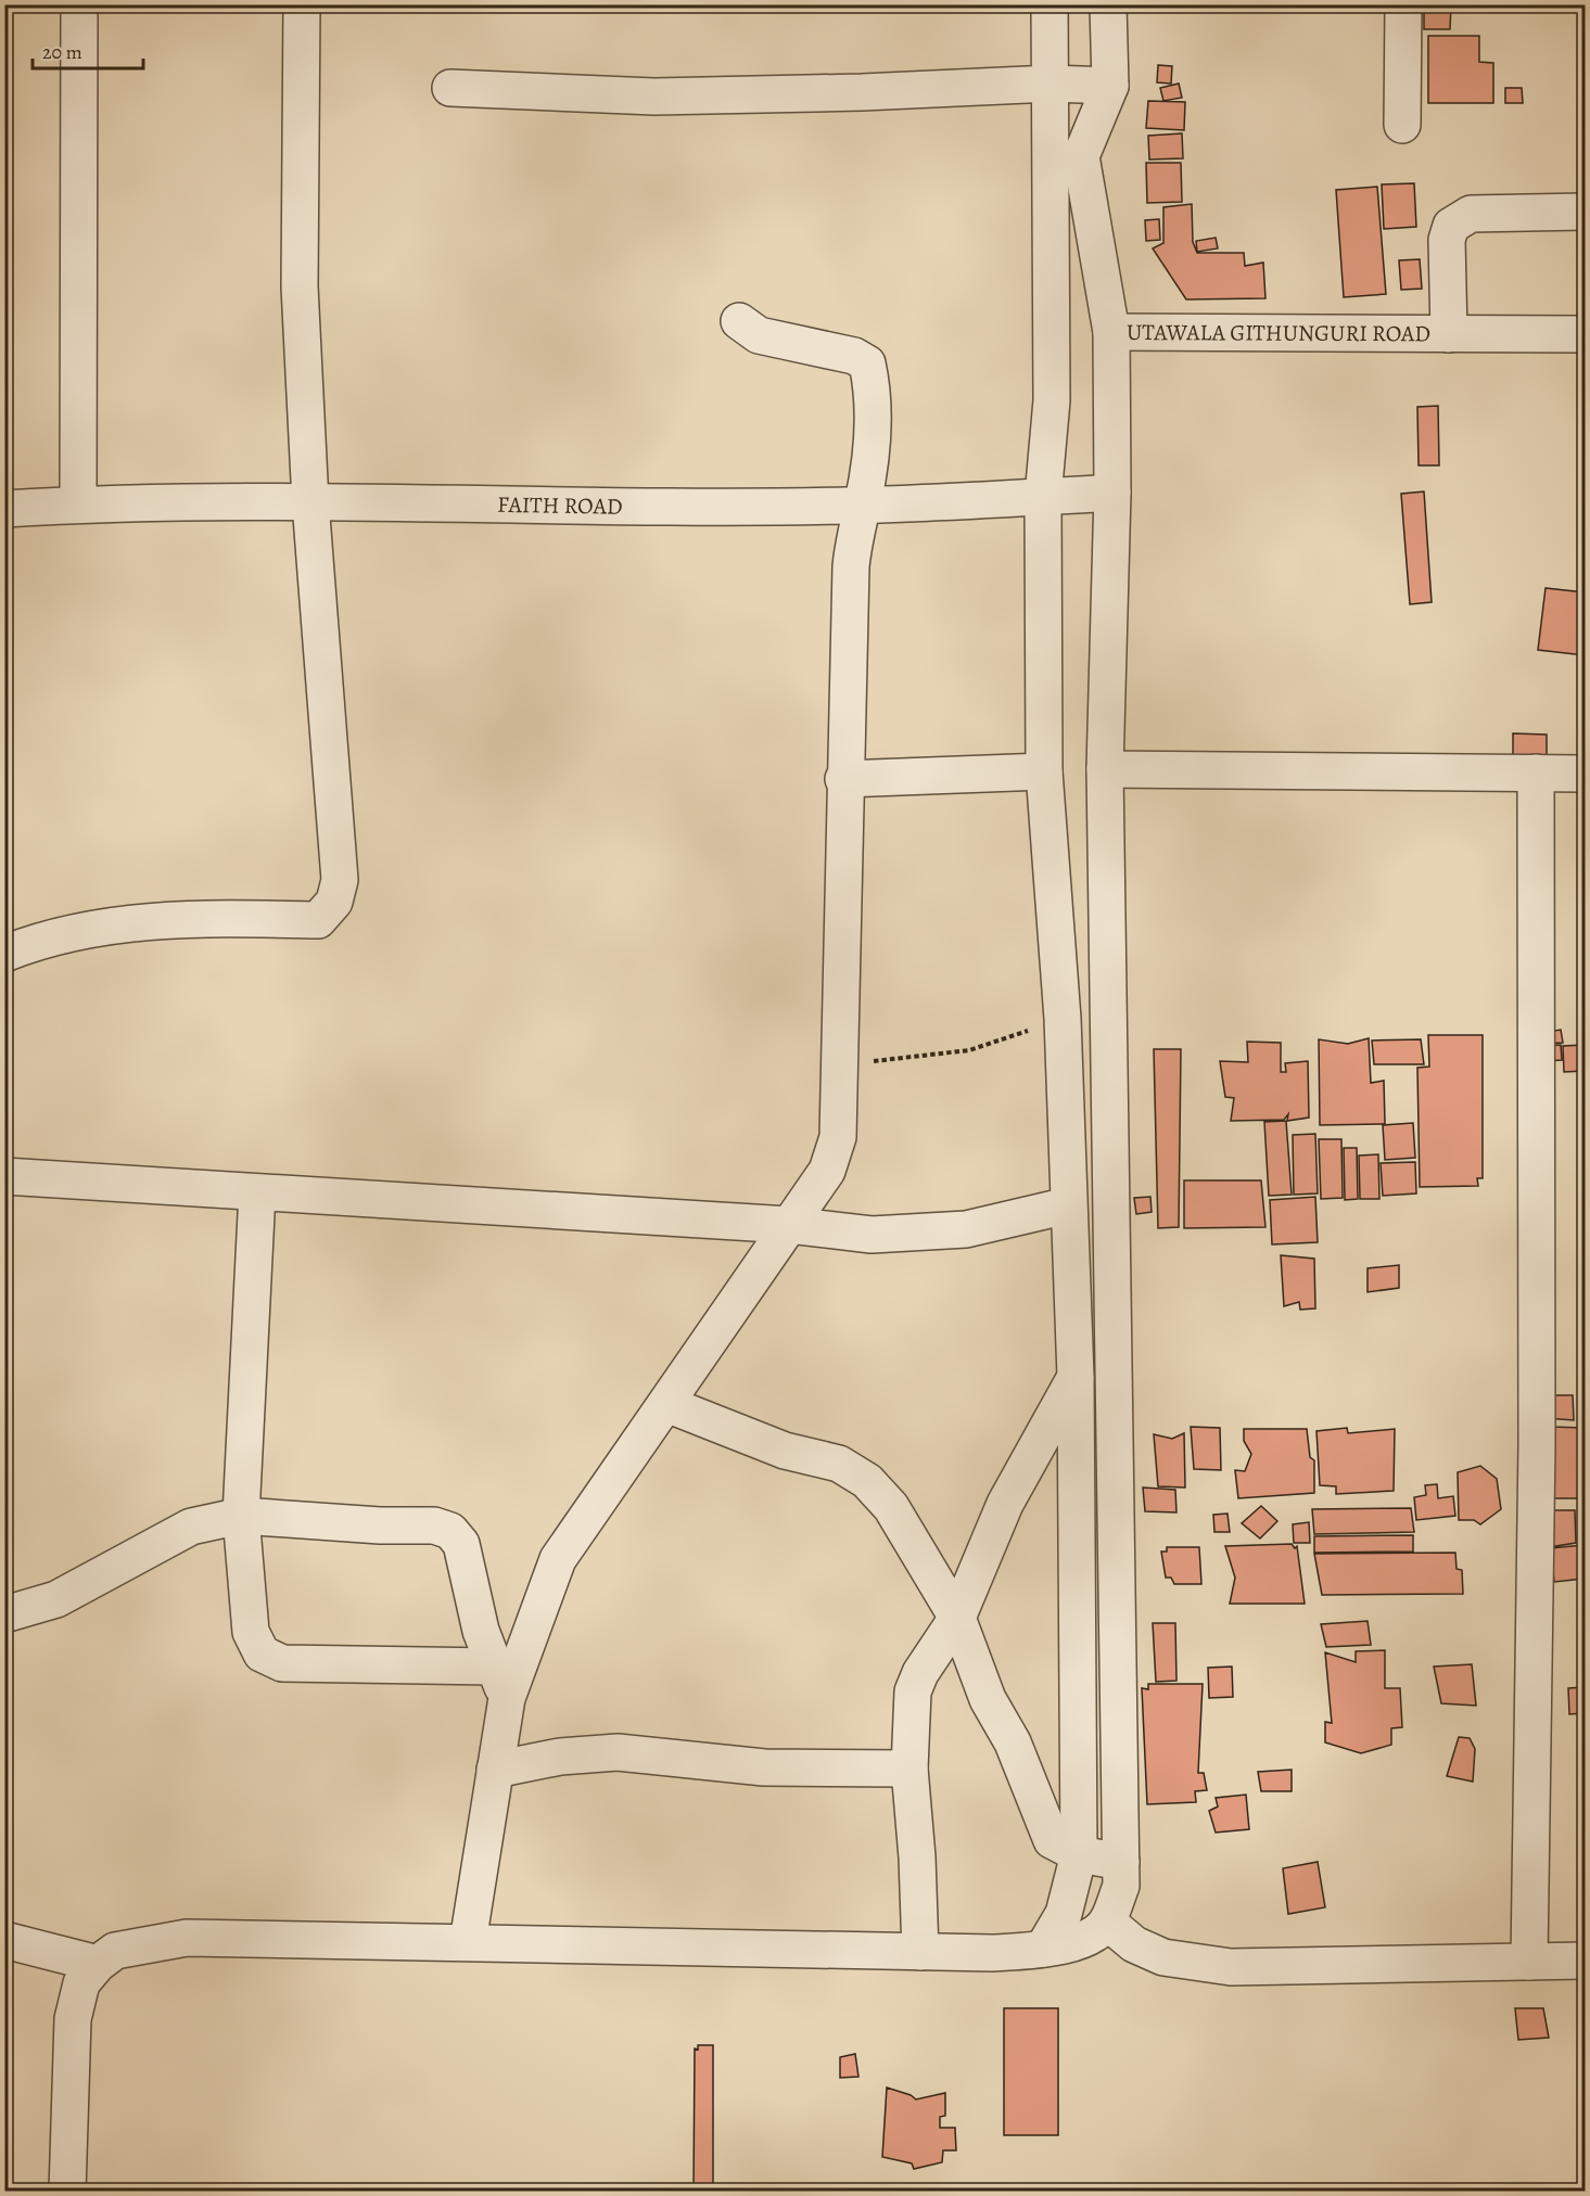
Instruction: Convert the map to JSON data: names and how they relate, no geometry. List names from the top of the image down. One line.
{"streets":{"street":["UTAWALA GITHUNGURI ROAD","FAITH ROAD"]},"scale_bar":"20 m"}
